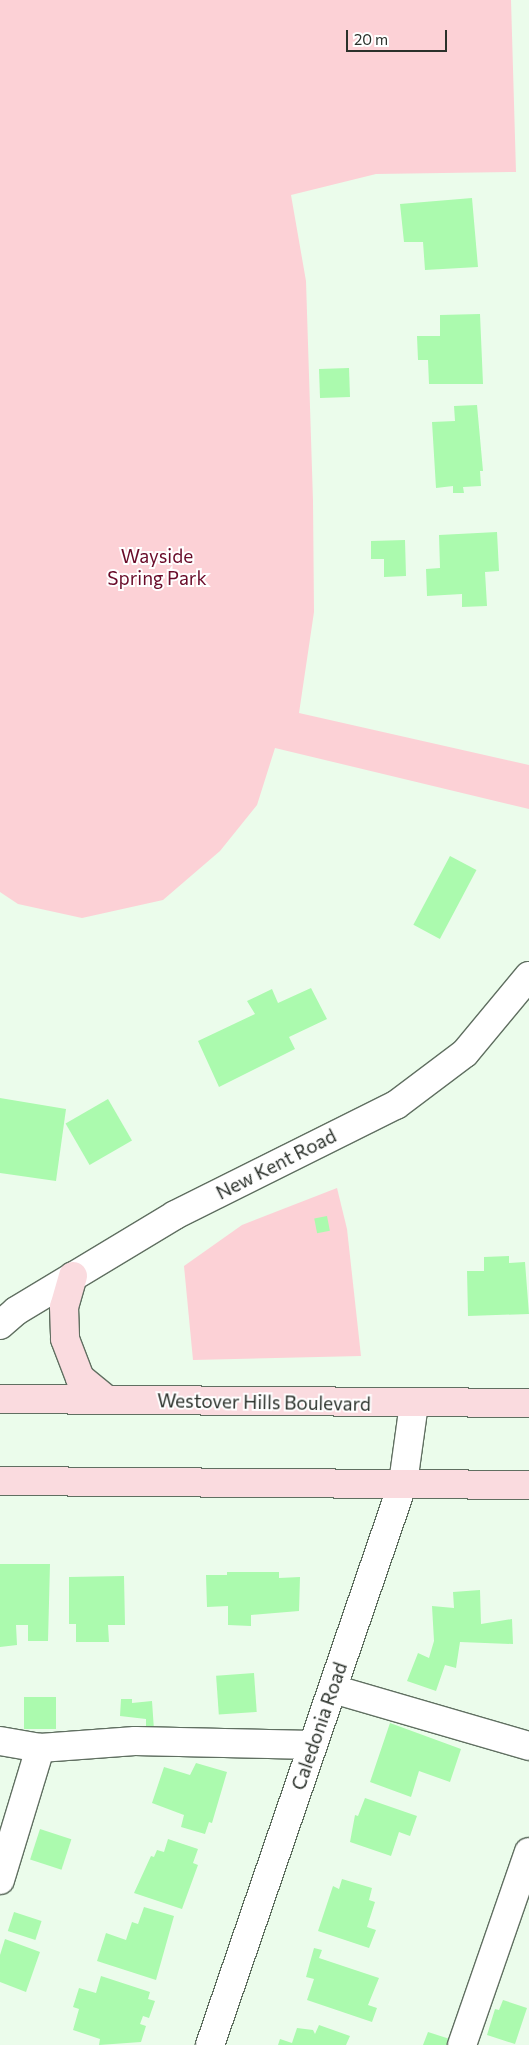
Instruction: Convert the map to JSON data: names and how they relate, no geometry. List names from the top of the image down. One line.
{"streets":{"main road":["Westover Hills Boulevard"],"street":["New Kent Road","Caledonia Road"]},"crossings":[["Westover Hills Boulevard","Caledonia Road"]],"parks":["Wayside Spring Park"],"scale_bar":"20 m"}
